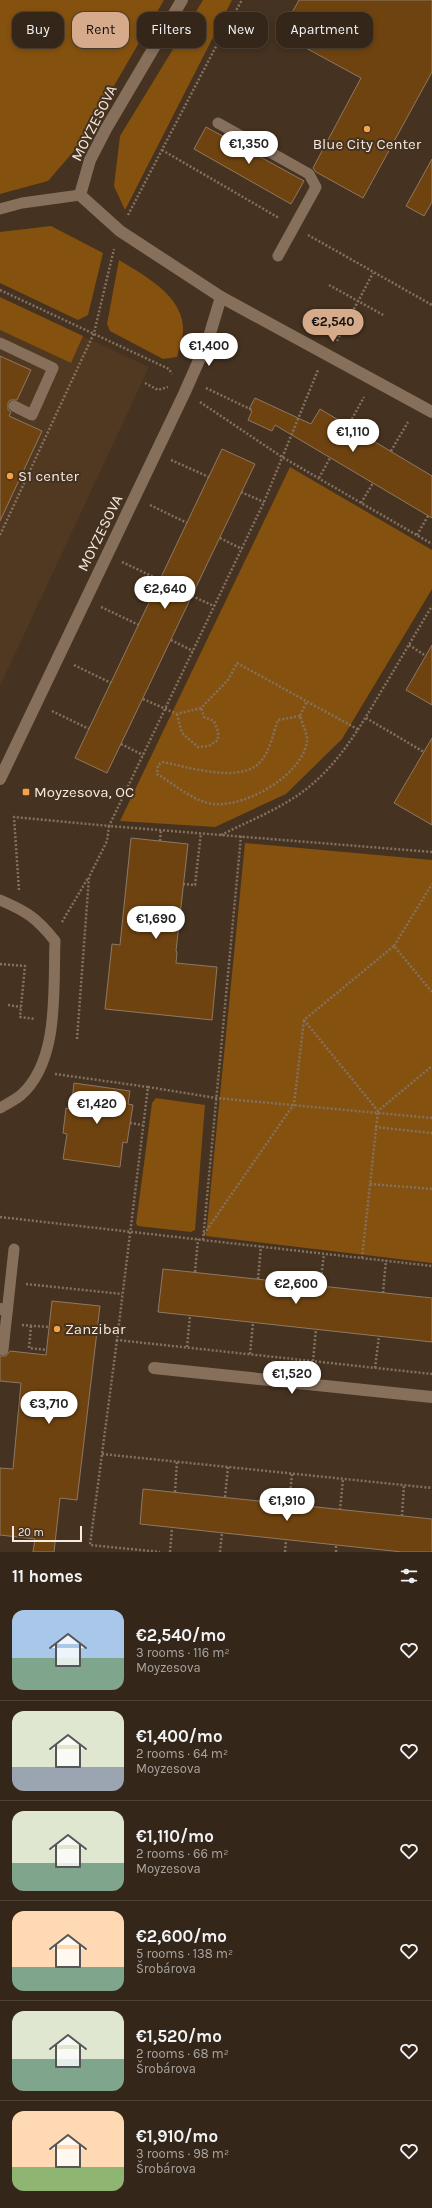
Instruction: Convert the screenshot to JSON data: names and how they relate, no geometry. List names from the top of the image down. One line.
{"streets":{"street":["MOYZESOVA"]},"places":{"other":["Blue City Center","S1 center","Zanzibar"],"transit":["Moyzesova, OC"]},"scale_bar":"20 m","page":{"chip":["Buy","Rent","Filters","New","Apartment"],"price":["€1,350","€2,540","€1,400","€1,110","€2,640","€1,690","€1,420","€2,600","€1,520","€3,710","€1,910"],"scale":"20 m","heading":"11 homes","list":[{"name":"€2,540/mo","note":"3 rooms · 116 m² · Moyzesova"},{"name":"€1,400/mo","note":"2 rooms · 64 m² · Moyzesova"},{"name":"€1,110/mo","note":"2 rooms · 66 m² · Moyzesova"},{"name":"€2,600/mo","note":"5 rooms · 138 m² · Šrobárova"},{"name":"€1,520/mo","note":"2 rooms · 68 m² · Šrobárova"},{"name":"€1,910/mo","note":"3 rooms · 98 m² · Šrobárova"}]}}
